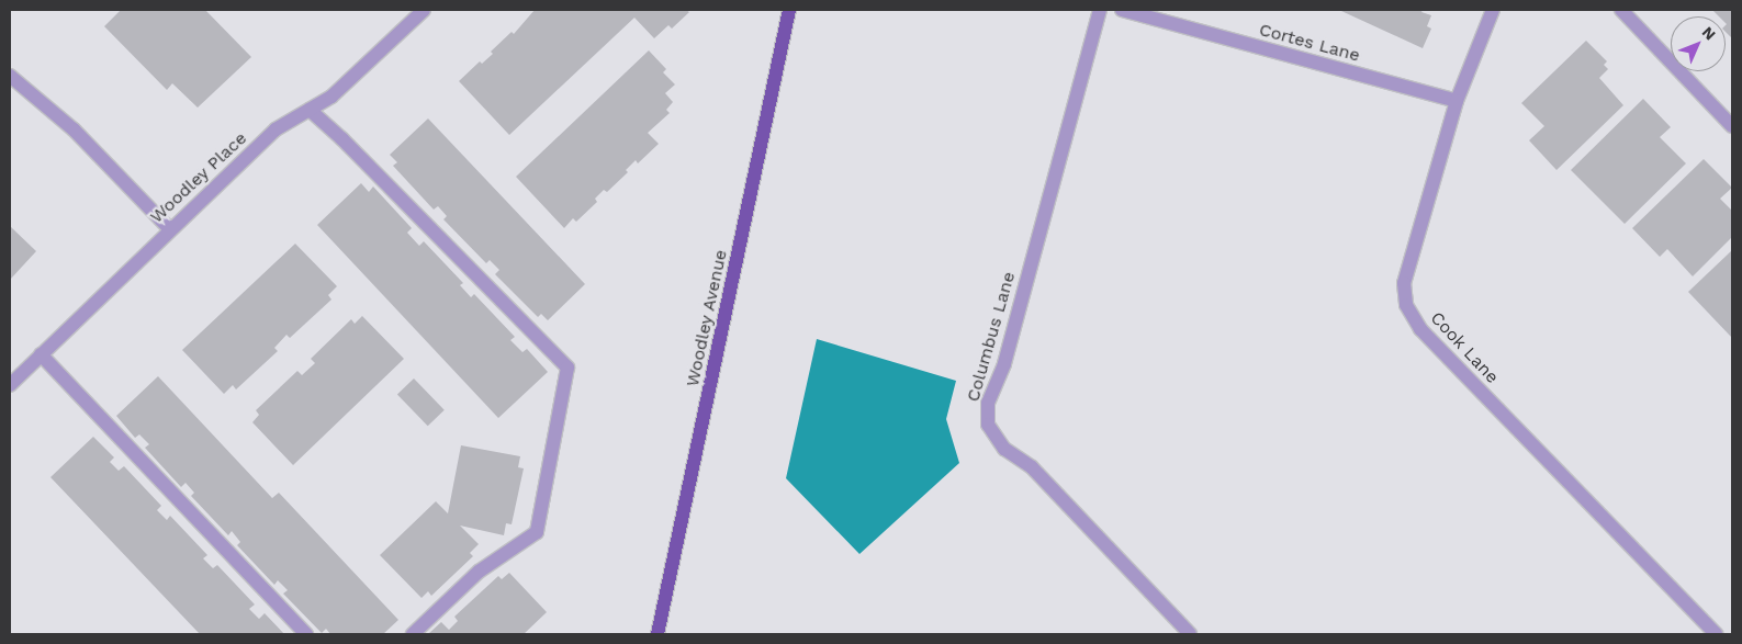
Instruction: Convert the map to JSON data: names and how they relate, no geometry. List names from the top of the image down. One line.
{"streets":{"main road":["Woodley Avenue"],"street":["Cortes Lane","Woodley Place","Columbus Lane","Cook Lane"]},"crossings":[["Cortes Lane","Cook Lane"]],"north":"top right"}
